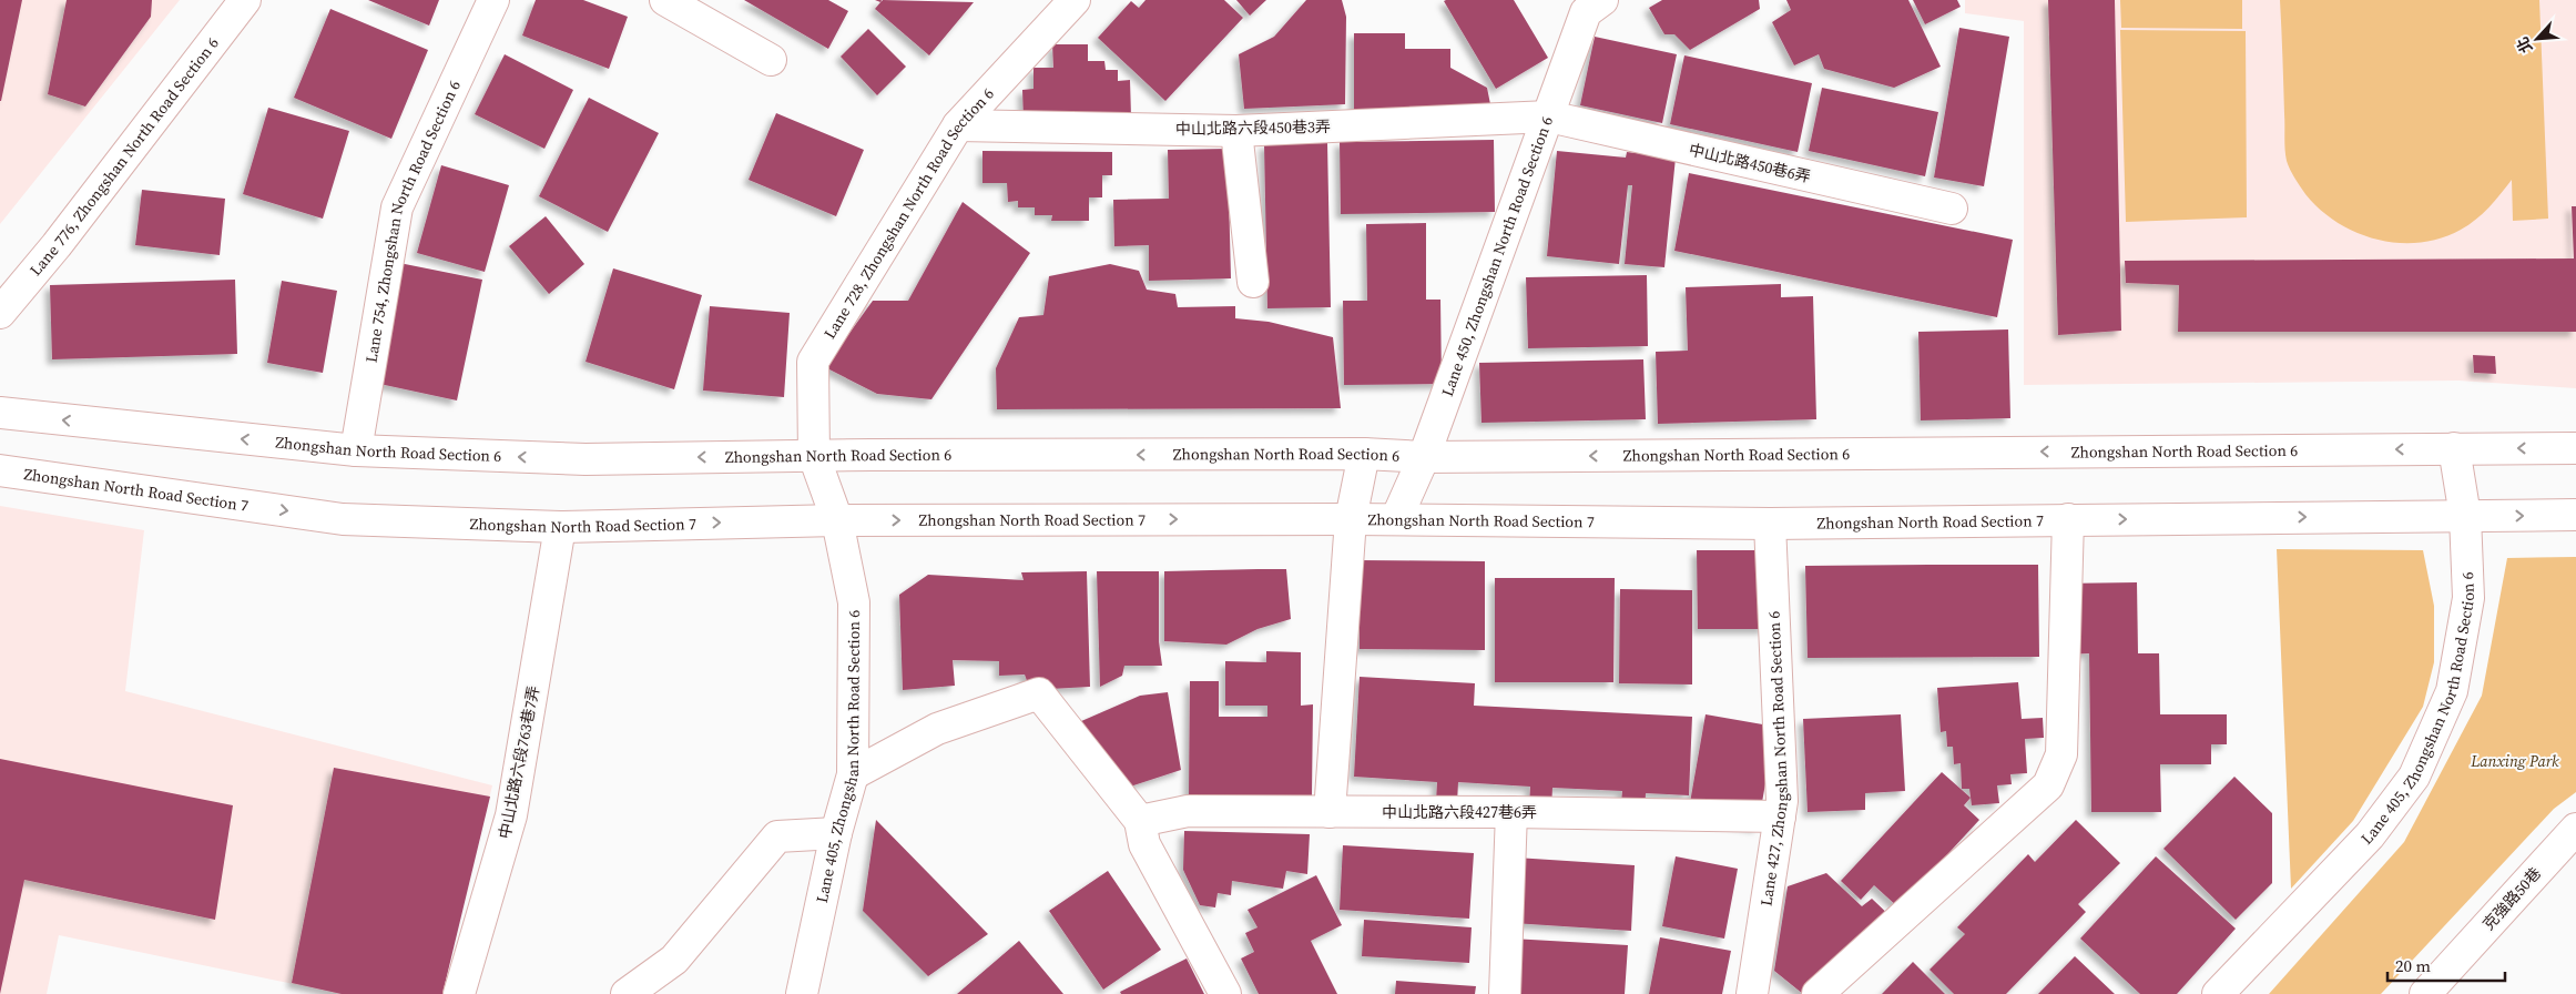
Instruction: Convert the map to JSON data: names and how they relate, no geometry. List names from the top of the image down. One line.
{"streets":{"main road":["中山北路六段450巷3弄","Lane 776, Zhongshan North Road Section 6","中山北路450巷6弄","Lane 728, Zhongshan North Road Section 6","Lane 754, Zhongshan North Road Section 6","Lane 450, Zhongshan North Road Section 6","Zhongshan North Road Section 6","Zhongshan North Road Section 7","Lane 405, Zhongshan North Road Section 6","Lane 427, Zhongshan North Road Section 6","中山北路六段763巷7弄","中山北路六段427巷6弄","克強路50巷"]},"crossings":[["中山北路六段450巷3弄","中山北路450巷6弄"],["中山北路六段450巷3弄","Lane 728, Zhongshan North Road Section 6"],["中山北路六段450巷3弄","Lane 450, Zhongshan North Road Section 6"],["中山北路450巷6弄","Lane 450, Zhongshan North Road Section 6"],["Lane 728, Zhongshan North Road Section 6","Zhongshan North Road Section 6"],["Lane 728, Zhongshan North Road Section 6","Lane 405, Zhongshan North Road Section 6"],["Lane 754, Zhongshan North Road Section 6","Zhongshan North Road Section 6"],["Lane 450, Zhongshan North Road Section 6","Zhongshan North Road Section 6"],["Lane 450, Zhongshan North Road Section 6","Zhongshan North Road Section 7"],["Zhongshan North Road Section 6","Lane 405, Zhongshan North Road Section 6"],["Zhongshan North Road Section 7","Lane 405, Zhongshan North Road Section 6"],["Zhongshan North Road Section 7","Lane 427, Zhongshan North Road Section 6"],["Zhongshan North Road Section 7","中山北路六段763巷7弄"],["Lane 427, Zhongshan North Road Section 6","中山北路六段427巷6弄"]],"one_way":["Zhongshan North Road Section 6","Zhongshan North Road Section 7"],"parks":["Lanxing Park"],"scale_bar":"20 m","north":"bottom left"}
